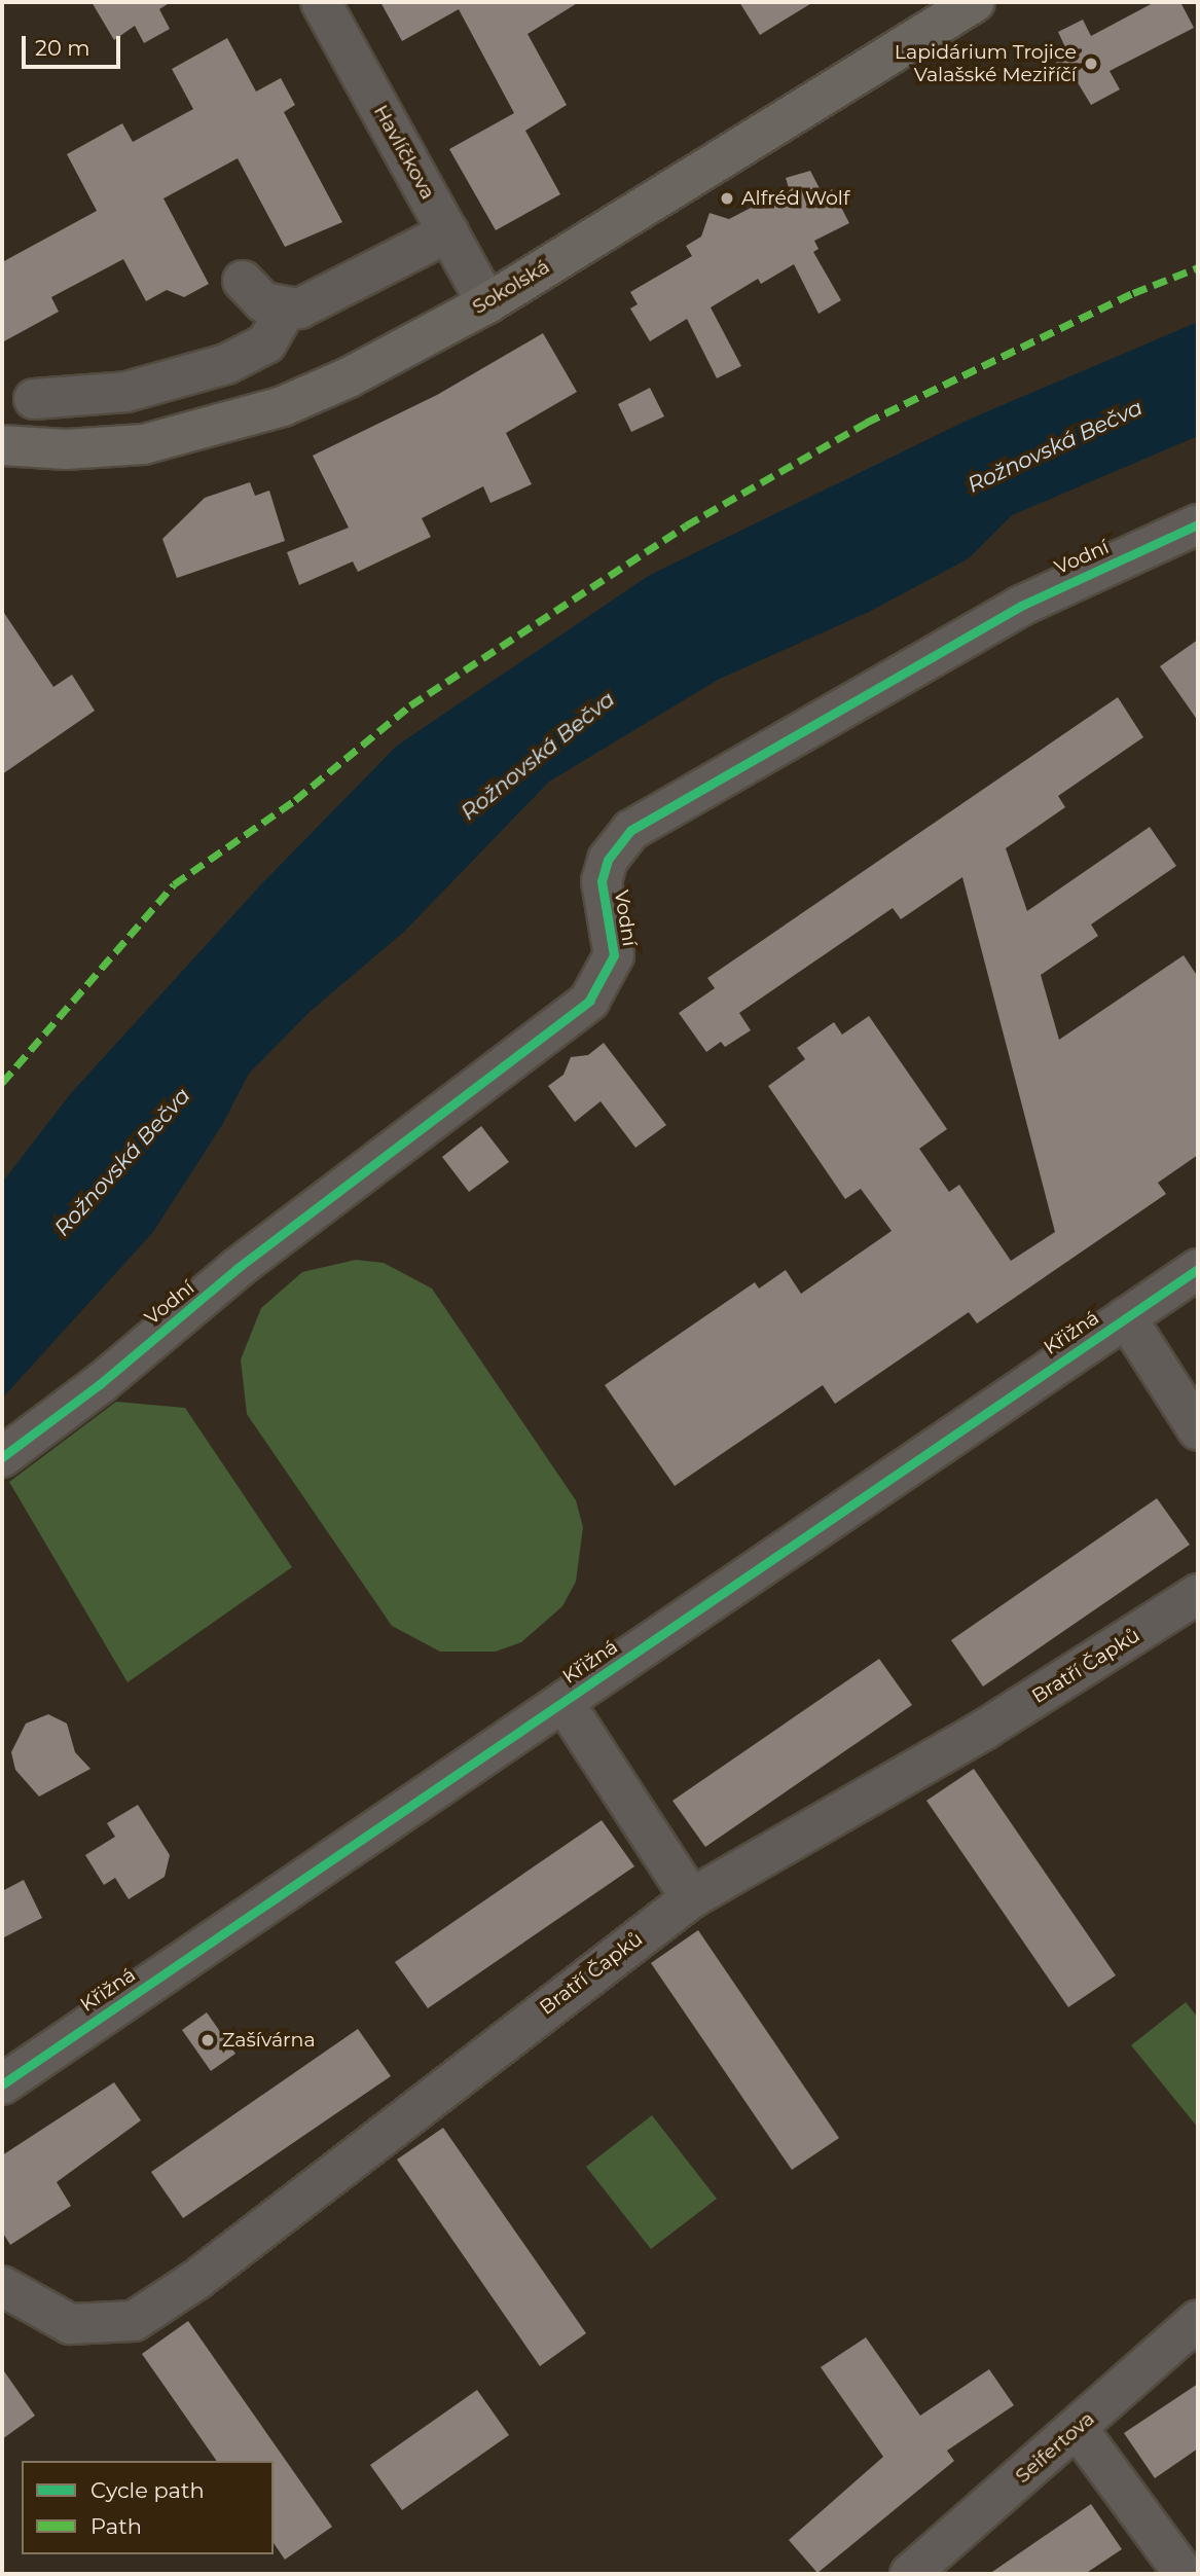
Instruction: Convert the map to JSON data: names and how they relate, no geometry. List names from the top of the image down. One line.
{"streets":{"street":["Havlíčkova","Sokolská","Vodní","Křižná","Bratří Čapků","Seifertova"]},"crossings":[["Havlíčkova","Sokolská"]],"water":["Rožnovská Bečva"],"places":["Lapidárium Trojice Valašské Meziříčí","Alfréd Wolf","Zašívárna"],"legend":["Cycle path","Path"],"scale_bar":"20 m"}
